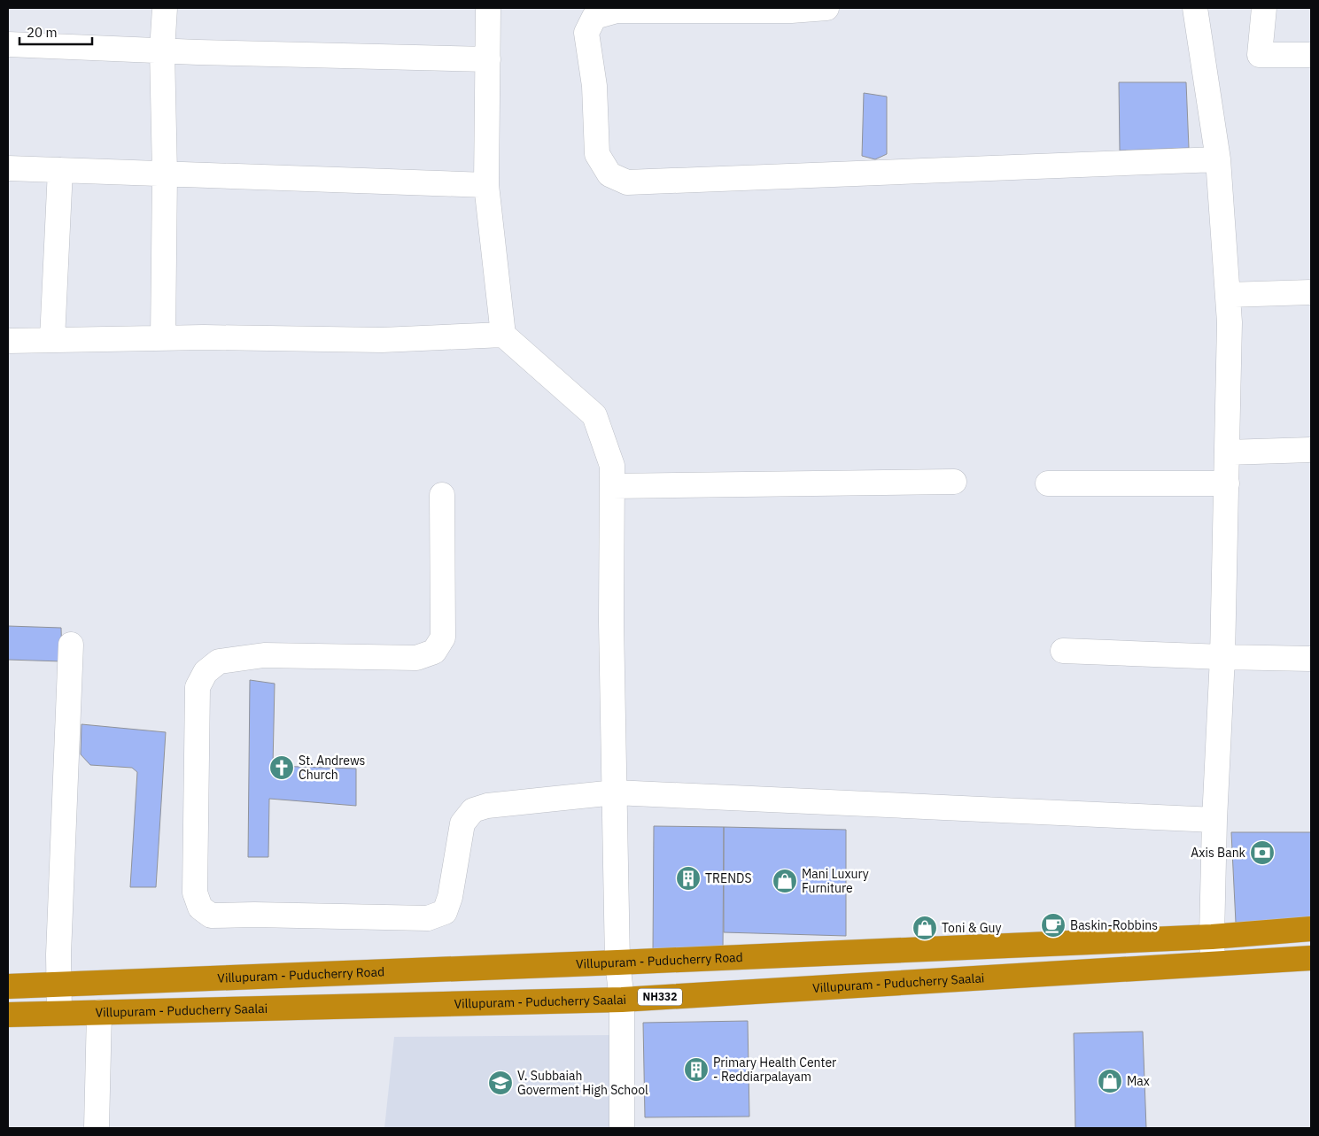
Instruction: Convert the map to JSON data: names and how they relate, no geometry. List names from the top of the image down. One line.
{"streets":{"highway":["Villupuram - Puducherry Road","Villupuram - Puducherry Saalai","NH332"]},"places":{"church":["St. Andrews Church"],"bank":["Axis Bank"],"building":["TRENDS","Primary Health Center - Reddiarpalayam"],"shop":["Mani Luxury Furniture","Toni & Guy","Max"],"cafe":["Baskin-Robbins"],"school or university":["V. Subbaiah Goverment High School"]},"scale_bar":"20 m"}
